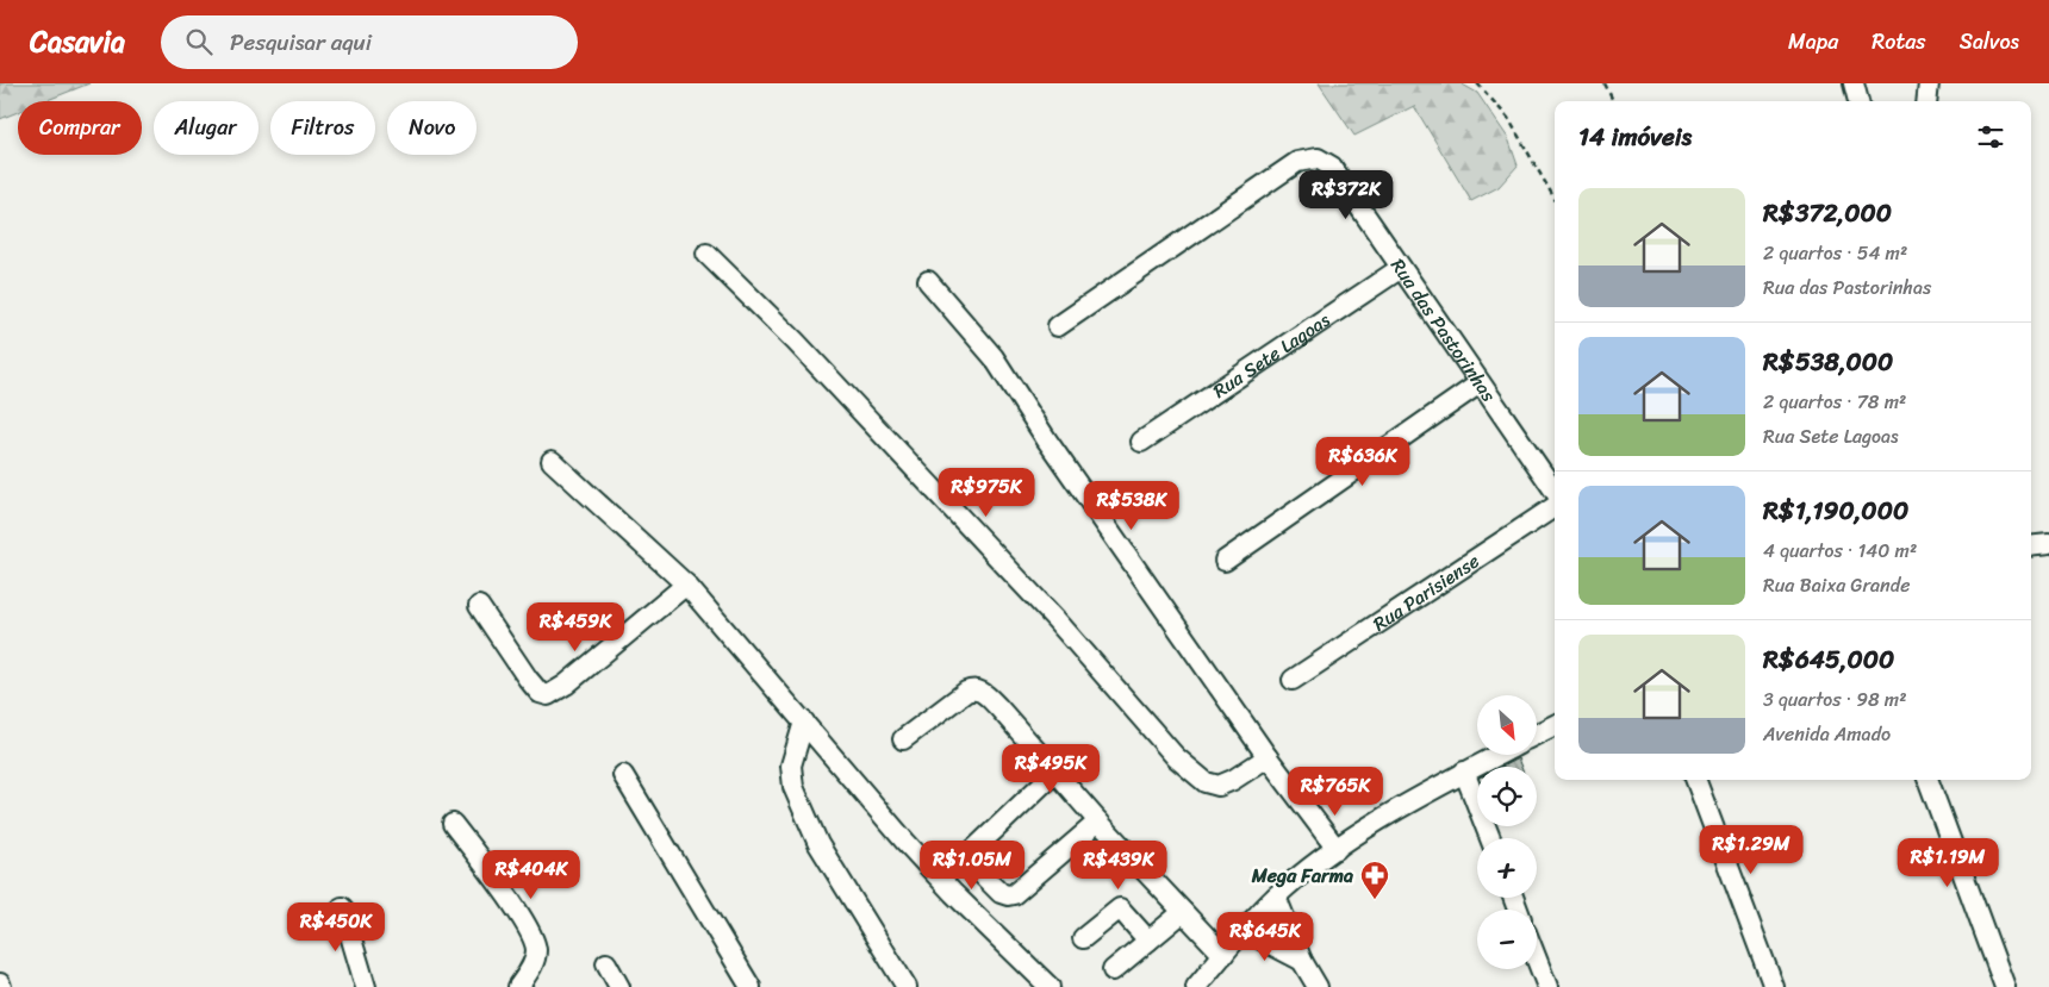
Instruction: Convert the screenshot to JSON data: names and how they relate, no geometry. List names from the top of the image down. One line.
{"streets":{"street":["Rua das Pastorinhas","Rua Sete Lagoas","Rua Parisiense"]},"crossings":[["Rua das Pastorinhas","Rua Sete Lagoas"]],"places":{"pharmacy":["Mega Farma"]},"north":"bottom right","page":{"header":"Casavia","search":"Pesquisar aqui","nav":["Mapa","Rotas","Salvos"],"chip":["Comprar","Alugar","Filtros","Novo"],"heading":"14 imóveis","price":["R$372K","R$636K","R$975K","R$538K","R$459K","R$495K","R$765K","R$1.29M","R$1.19M","R$1.05M","R$439K","R$404K","R$450K","R$645K"],"list":[{"name":"R$372,000","note":"2 quartos · 54 m² · Rua das Pastorinhas"},{"name":"R$538,000","note":"2 quartos · 78 m² · Rua Sete Lagoas"},{"name":"R$1,190,000","note":"4 quartos · 140 m² · Rua Baixa Grande"},{"name":"R$645,000","note":"3 quartos · 98 m² · Avenida Amado"}],"map_buttons":["+","−"]}}
